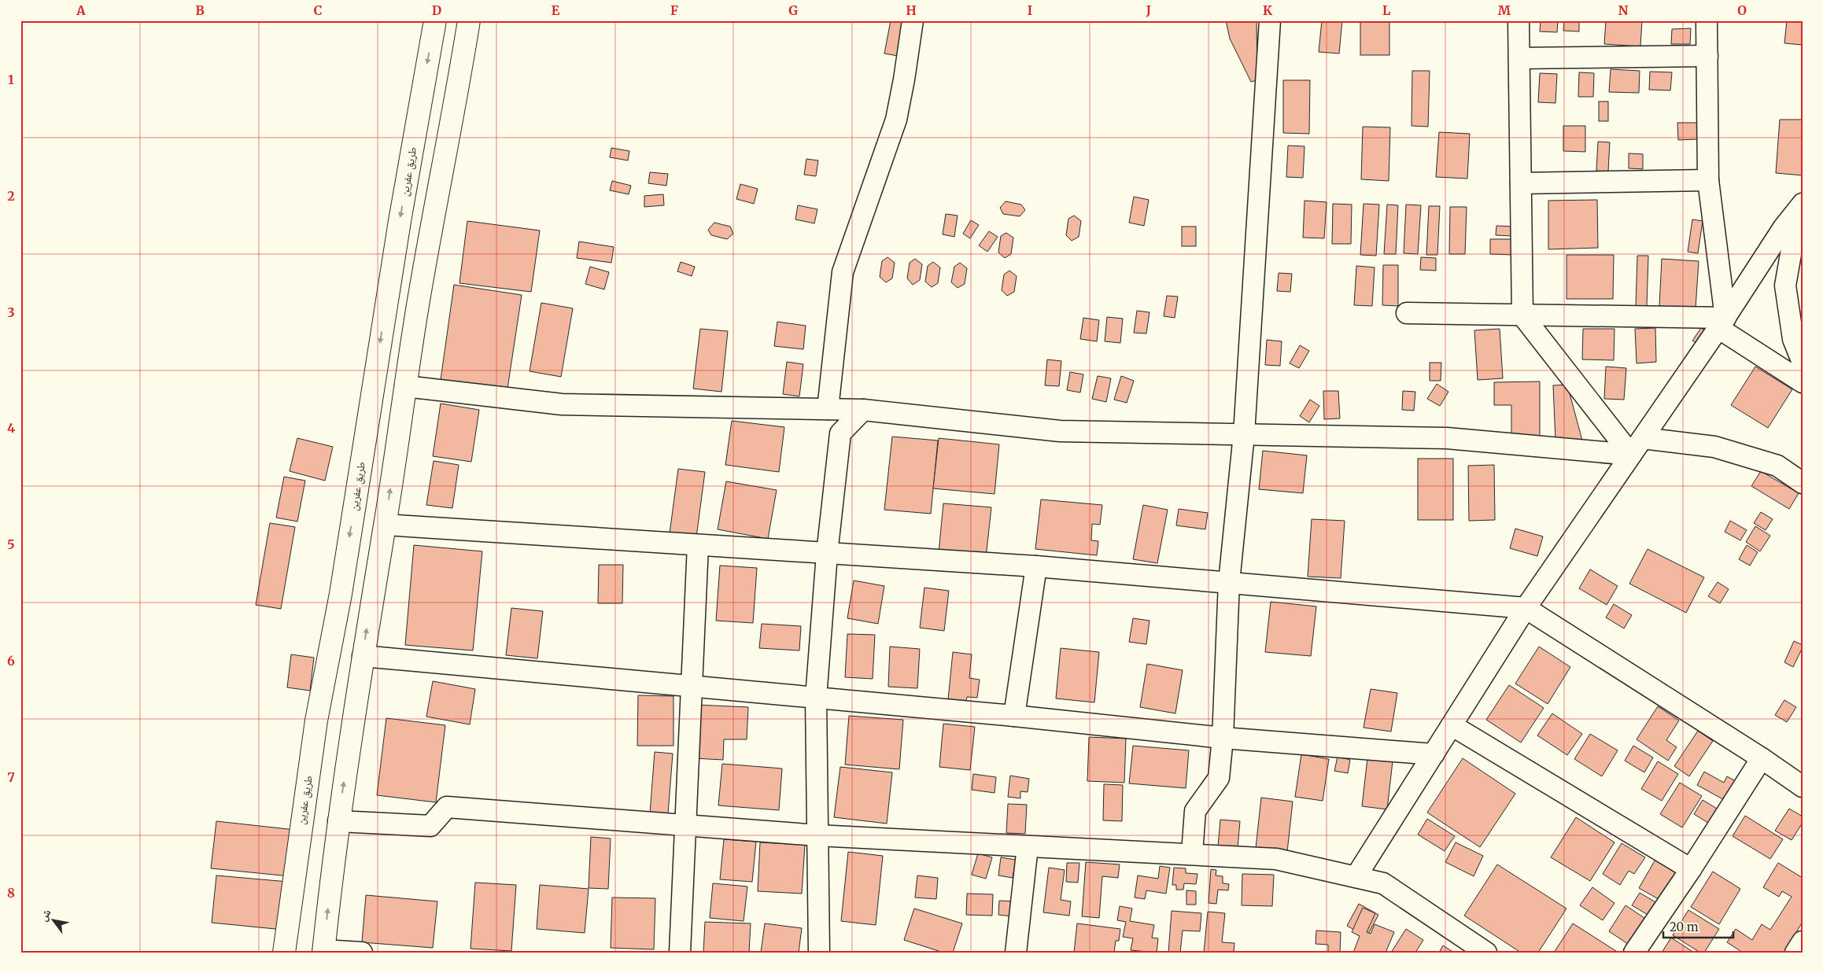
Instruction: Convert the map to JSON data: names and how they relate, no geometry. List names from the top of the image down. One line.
{"streets":{"main road":["طريق عفرين"]},"scale_bar":"20 m","north":"top left","grid":{"columns":["A","B","C","D","E","F","G","H","I","J","K","L","M","N","O"],"rows":["1","2","3","4","5","6","7","8"]}}
